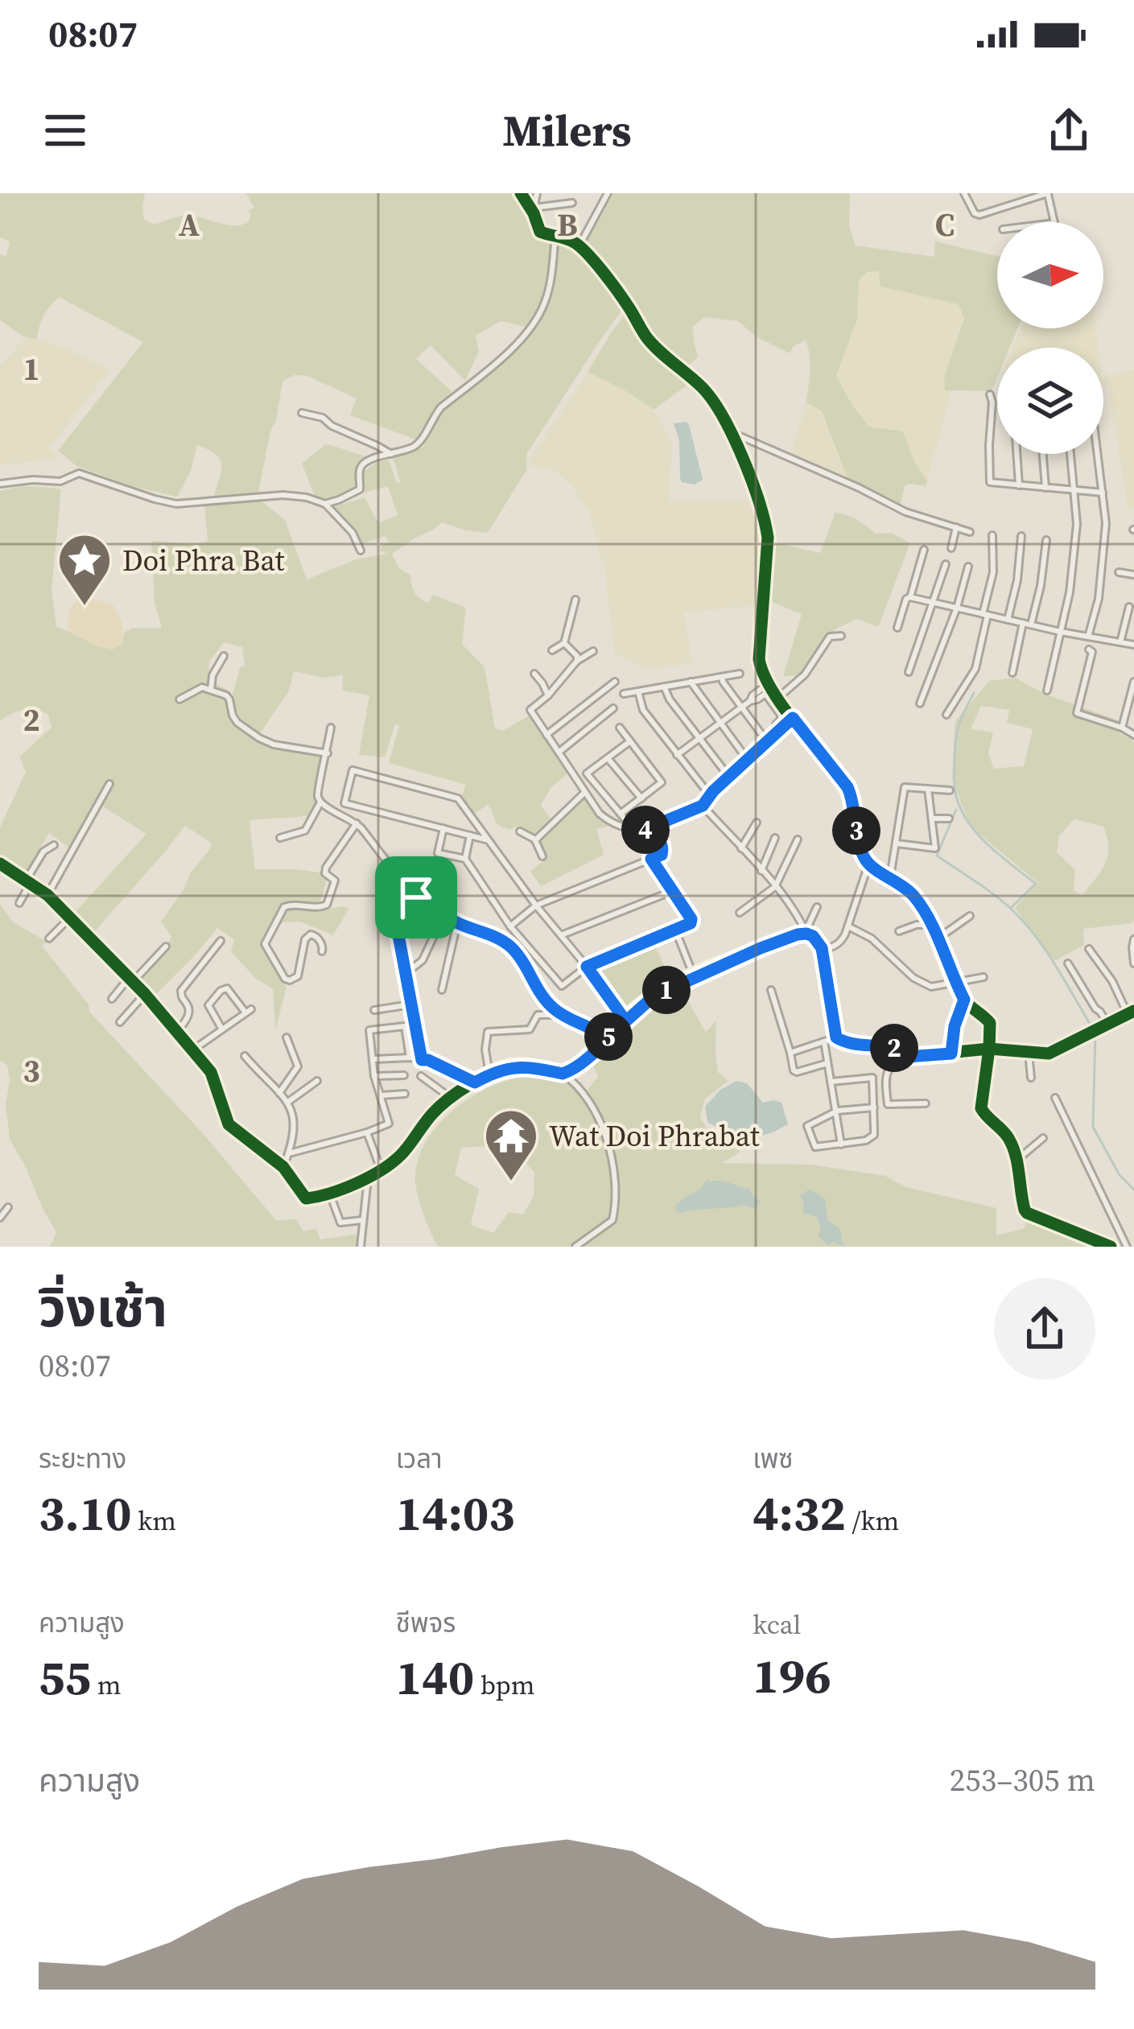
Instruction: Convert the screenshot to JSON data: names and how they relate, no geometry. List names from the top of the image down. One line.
{"places":{"place":["Doi Phra Bat"],"temple":["Wat Doi Phrabat"]},"north":"right","page":{"status":"08:07","header":"Milers","pins":["4","3","1","5","2"],"heading":["วิ่งเช้า","08:07"],"stats":[["ระยะทาง","3.10 km"],["เวลา","14:03"],["เพซ","4:32 /km"],["ความสูง","55 m"],["ชีพจร","140 bpm"],["kcal","196"]],"chart":["ความสูง","253–305 m"]},"grid":{"columns":["A","B","C"],"rows":["1","2","3"]}}
